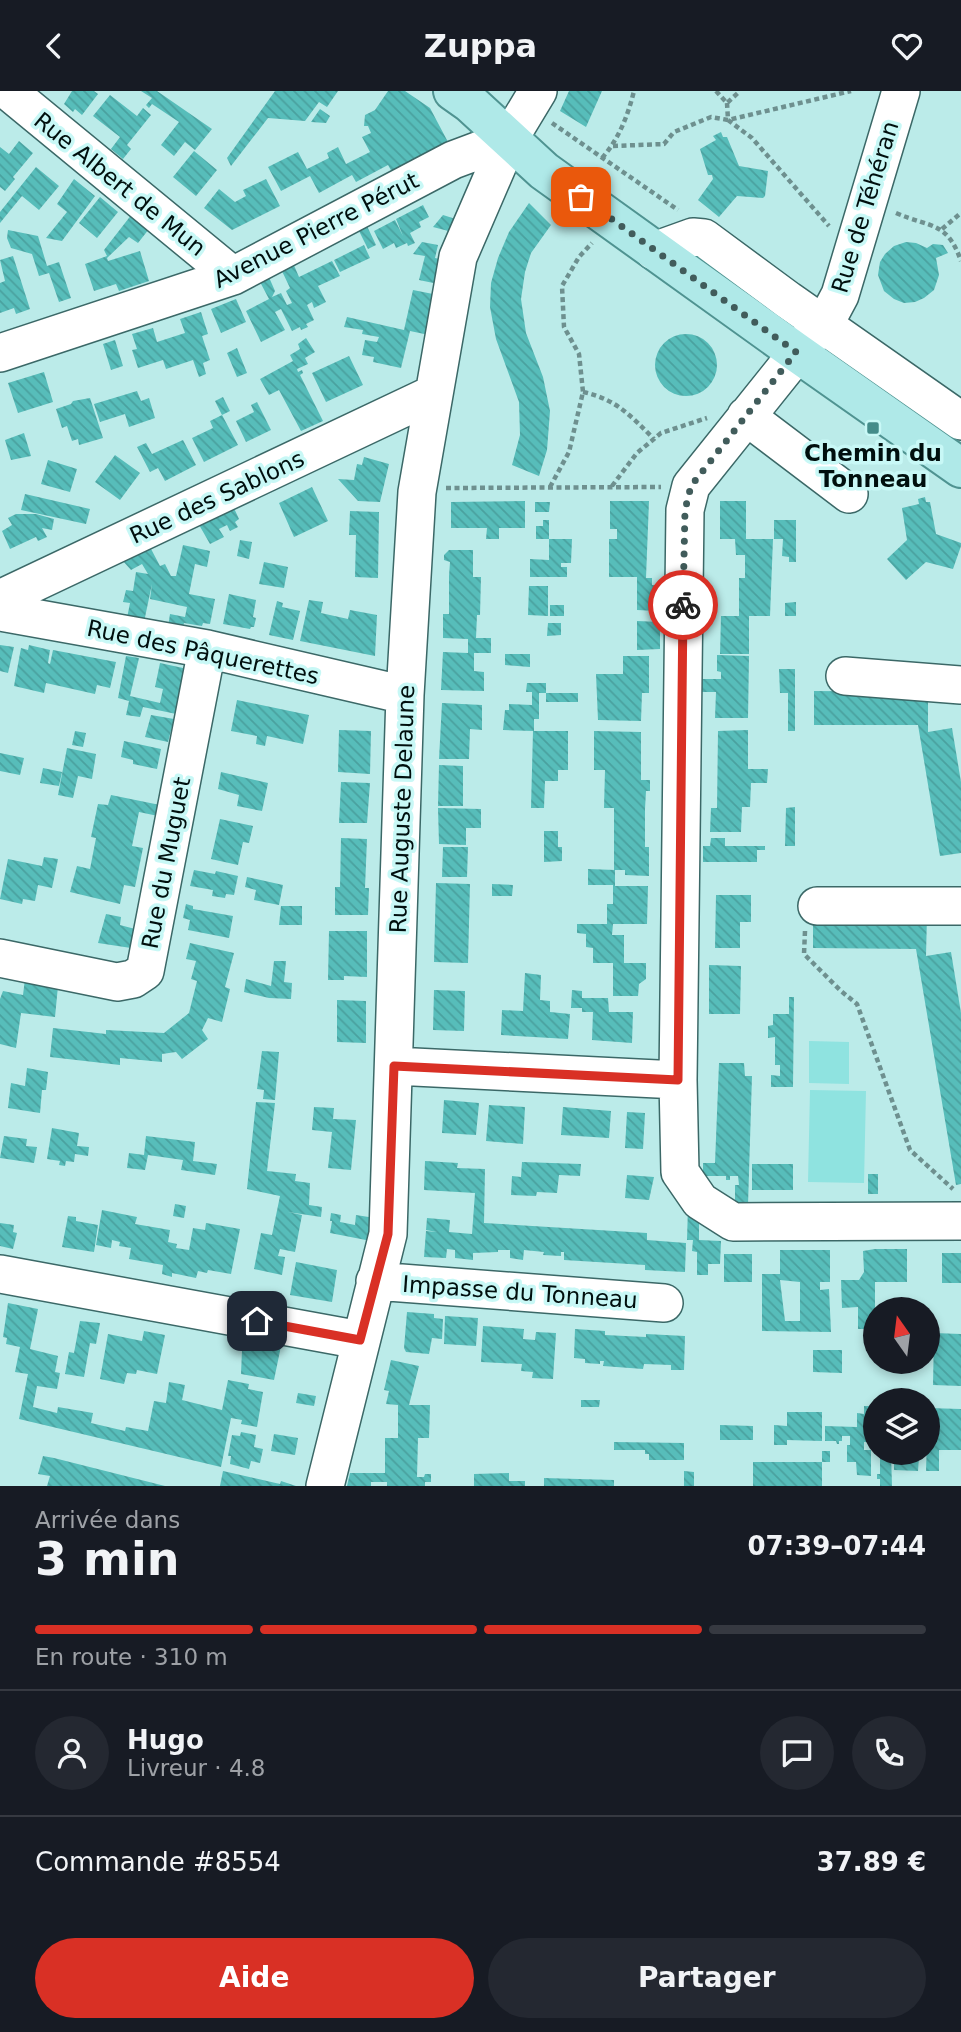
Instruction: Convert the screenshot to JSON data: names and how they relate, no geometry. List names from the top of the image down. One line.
{"streets":{"street":["Rue Albert de Mun","Rue de Téhéran","Avenue Pierre Pérut","Rue des Sablons","Rue des Pâquerettes","Rue Auguste Delaune","Rue du Muguet","Impasse du Tonneau"]},"crossings":[["Rue Albert de Mun","Avenue Pierre Pérut"],["Avenue Pierre Pérut","Rue Auguste Delaune"],["Rue des Sablons","Rue Auguste Delaune"],["Rue des Pâquerettes","Rue Auguste Delaune"],["Rue des Pâquerettes","Rue du Muguet"],["Rue Auguste Delaune","Impasse du Tonneau"]],"places":{"transit":["Chemin du Tonneau"]},"north":"top","page":{"header":"Zuppa","heading":["3 min","Arrivée dans","07:39–07:44"],"panel":["Hugo","Livreur · 4.8","Commande #8554","37.89 €"],"bar":"En route · 310 m","buttons":["Aide","Partager"]}}
